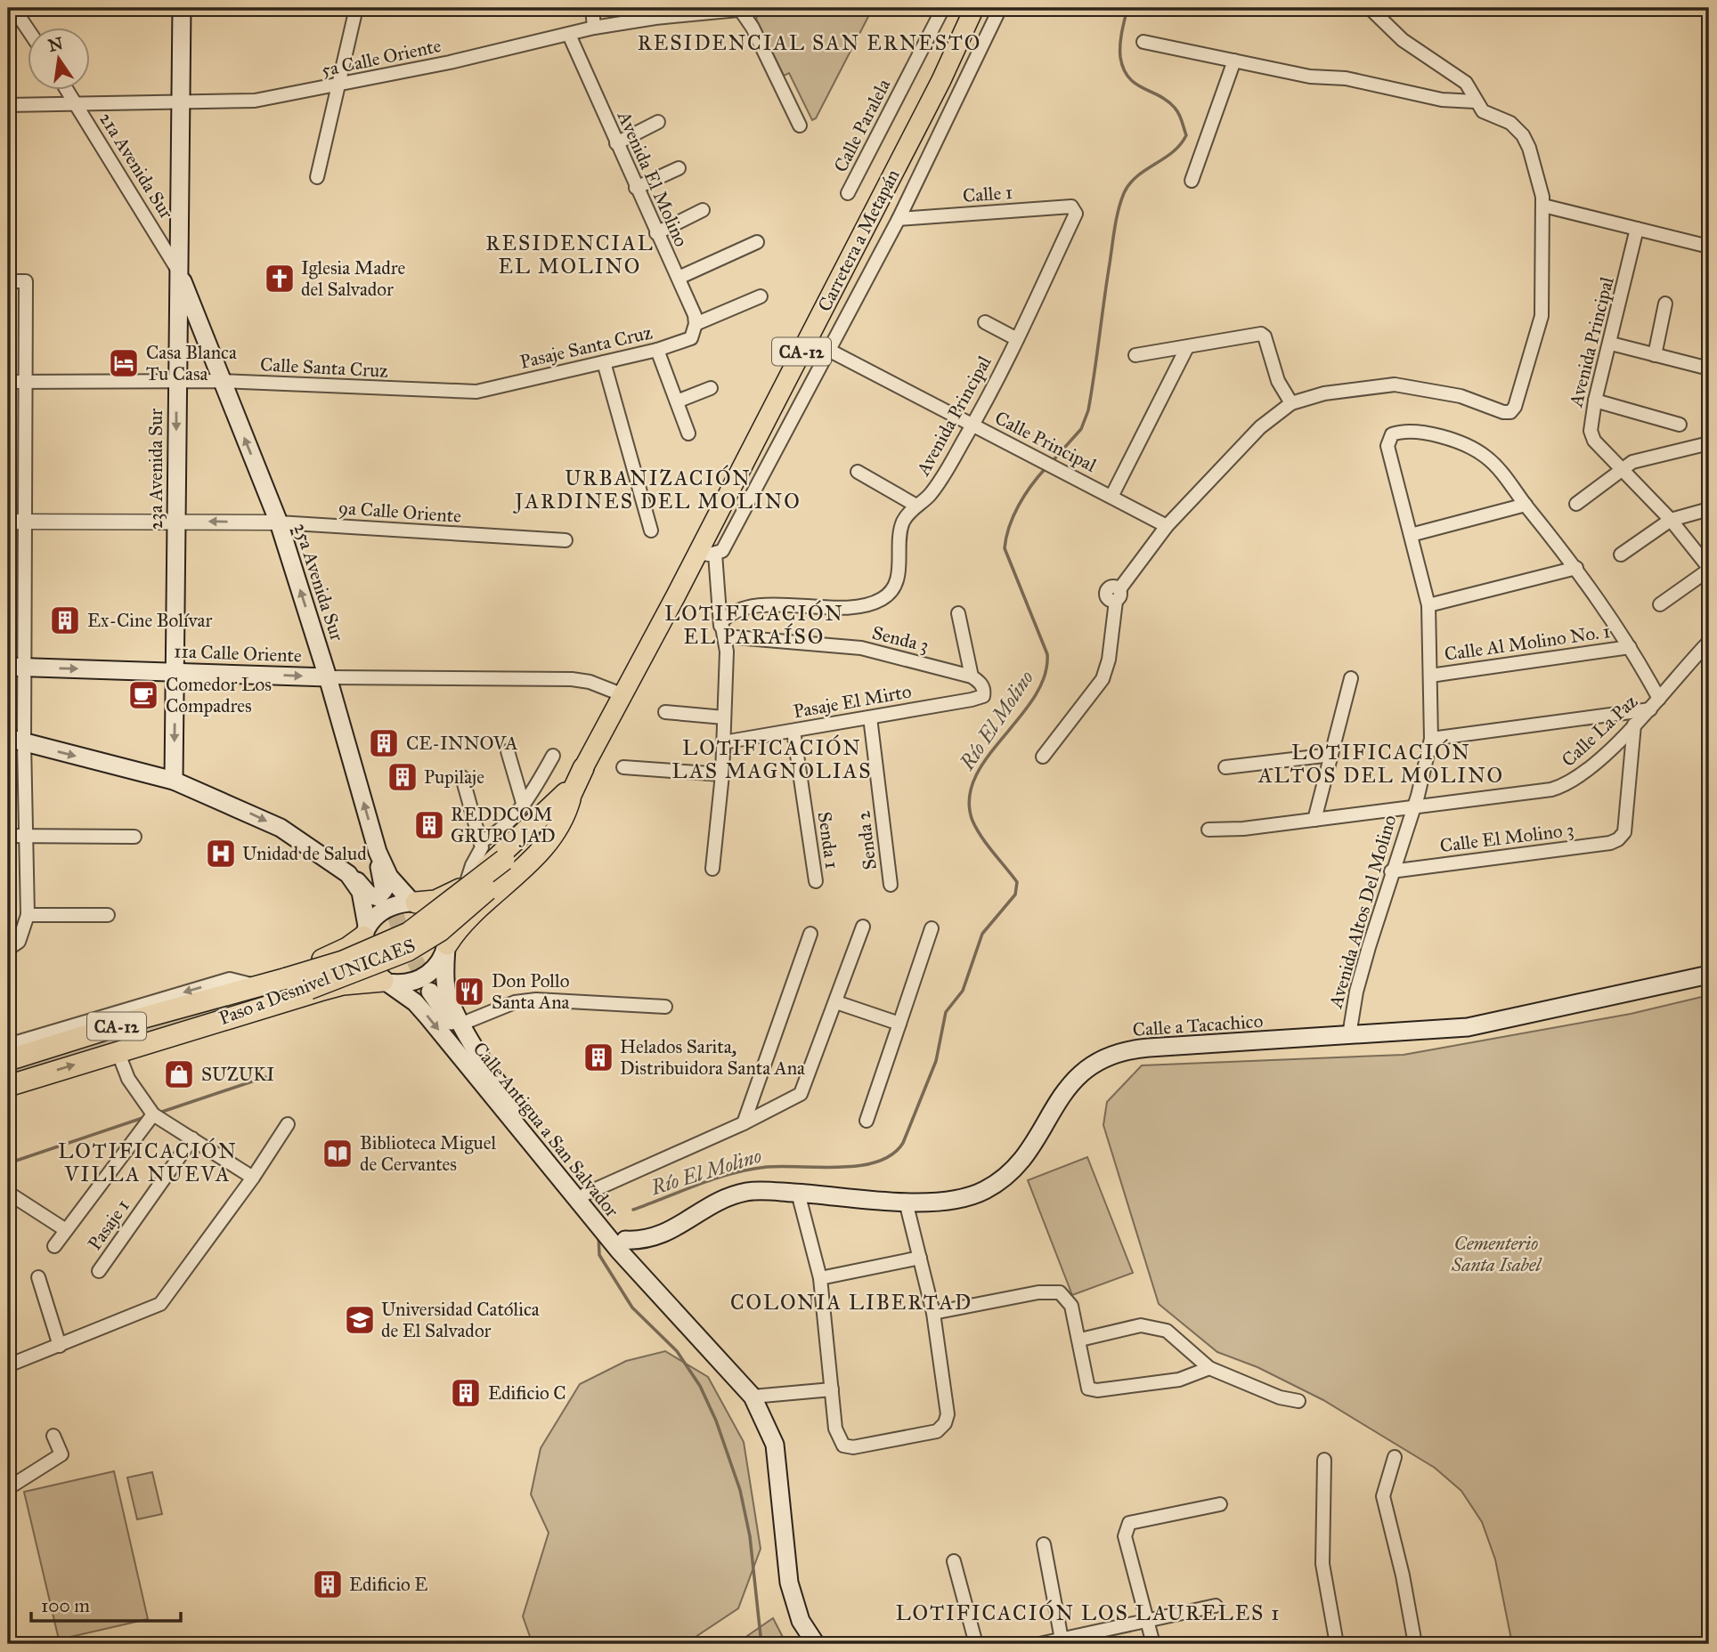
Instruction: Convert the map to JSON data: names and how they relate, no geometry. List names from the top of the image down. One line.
{"streets":{"highway":["CA-12","Paso a Desnivel UNICAES"],"main road":["Carretera a Metapán","23a Avenida Sur","25a Avenida Sur","11a Calle Oriente","Calle a Tacachico","Calle Antigua a San Salvador"],"street":["5a Calle Oriente","Calle Paralela","21a Avenida Sur","Avenida El Molino","Calle 1","Avenida Principal","Pasaje Santa Cruz","Calle Santa Cruz","Calle Principal","9a Calle Oriente","Senda 3","Calle Al Molino No. 1","Pasaje El Mirto","Calle La Paz","Calle El Molino 3","Senda 1","Senda 2","Avenida Altos Del Molino","Pasaje 1"]},"crossings":[["5a Calle Oriente","21a Avenida Sur"],["5a Calle Oriente","Avenida El Molino"],["5a Calle Oriente","23a Avenida Sur"],["21a Avenida Sur","23a Avenida Sur"],["21a Avenida Sur","25a Avenida Sur"],["Avenida El Molino","Pasaje Santa Cruz"],["Calle 1","Avenida Principal"],["Carretera a Metapán","Calle Principal"],["Carretera a Metapán","11a Calle Oriente"],["Carretera a Metapán","Paso a Desnivel UNICAES"],["Avenida Principal","Calle Principal"],["Avenida Principal","Senda 3"],["Pasaje Santa Cruz","Calle Santa Cruz"],["CA-12","25a Avenida Sur"],["CA-12","Paso a Desnivel UNICAES"],["CA-12","Calle Antigua a San Salvador"],["Calle Santa Cruz","23a Avenida Sur"],["Calle Santa Cruz","25a Avenida Sur"],["23a Avenida Sur","9a Calle Oriente"],["23a Avenida Sur","25a Avenida Sur"],["23a Avenida Sur","11a Calle Oriente"],["9a Calle Oriente","25a Avenida Sur"],["25a Avenida Sur","11a Calle Oriente"],["25a Avenida Sur","Calle Antigua a San Salvador"],["Senda 3","Pasaje El Mirto"],["Calle Al Molino No. 1","Avenida Altos Del Molino"],["Pasaje El Mirto","Senda 1"],["Pasaje El Mirto","Senda 2"],["Calle La Paz","Calle El Molino 3"],["Calle La Paz","Avenida Altos Del Molino"],["Calle El Molino 3","Avenida Altos Del Molino"],["Avenida Altos Del Molino","Calle a Tacachico"],["Calle a Tacachico","Calle Antigua a San Salvador"]],"one_way":["25a Avenida Sur"],"districts":["RESIDENCIAL SAN ERNESTO","RESIDENCIAL EL MOLINO","URBANIZACIÓN JARDINES DEL MOLINO","LOTIFICACIÓN EL PARAÍSO","LOTIFICACIÓN LAS MAGNOLIAS","LOTIFICACIÓN ALTOS DEL MOLINO","LOTIFICACIÓN VILLA NUEVA","COLONIA LIBERTAD","LOTIFICACIÓN LOS LAURELES 1"],"water":["Río El Molino"],"parks":["Cementerio Santa Isabel"],"places":{"church":["Iglesia Madre del Salvador"],"hotel":["Casa Blanca Tu Casa"],"building":["Ex-Cine Bolívar","CE-INNOVA","Pupilaje","REDDCOM GRUPO JAD","Helados Sarita, Distribuidora Santa Ana","Edificio C","Edificio E"],"cafe":["Comedor Los Compadres"],"hospital":["Unidad de Salud"],"restaurant":["Don Pollo Santa Ana"],"shop":["SUZUKI"],"library":["Biblioteca Miguel de Cervantes"],"school or university":["Universidad Católica de El Salvador"]},"scale_bar":"100 m","north":"top"}
